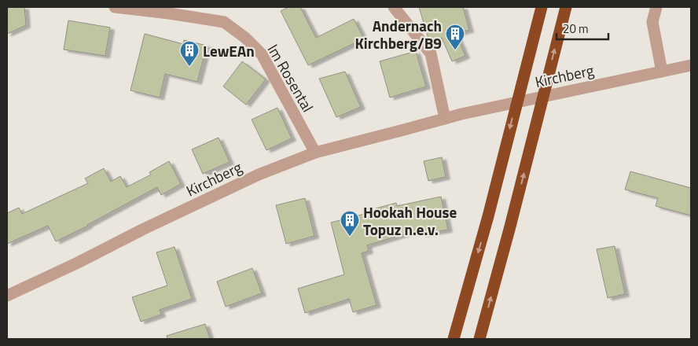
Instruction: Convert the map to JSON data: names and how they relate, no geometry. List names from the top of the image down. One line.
{"streets":{"street":["Kirchberg","Im Rosental"]},"crossings":[["Kirchberg","Im Rosental"]],"places":{"building":["Andernach Kirchberg/B9","LewEAn","Hookah House Topuz n.e.v."]},"scale_bar":"20 m"}
